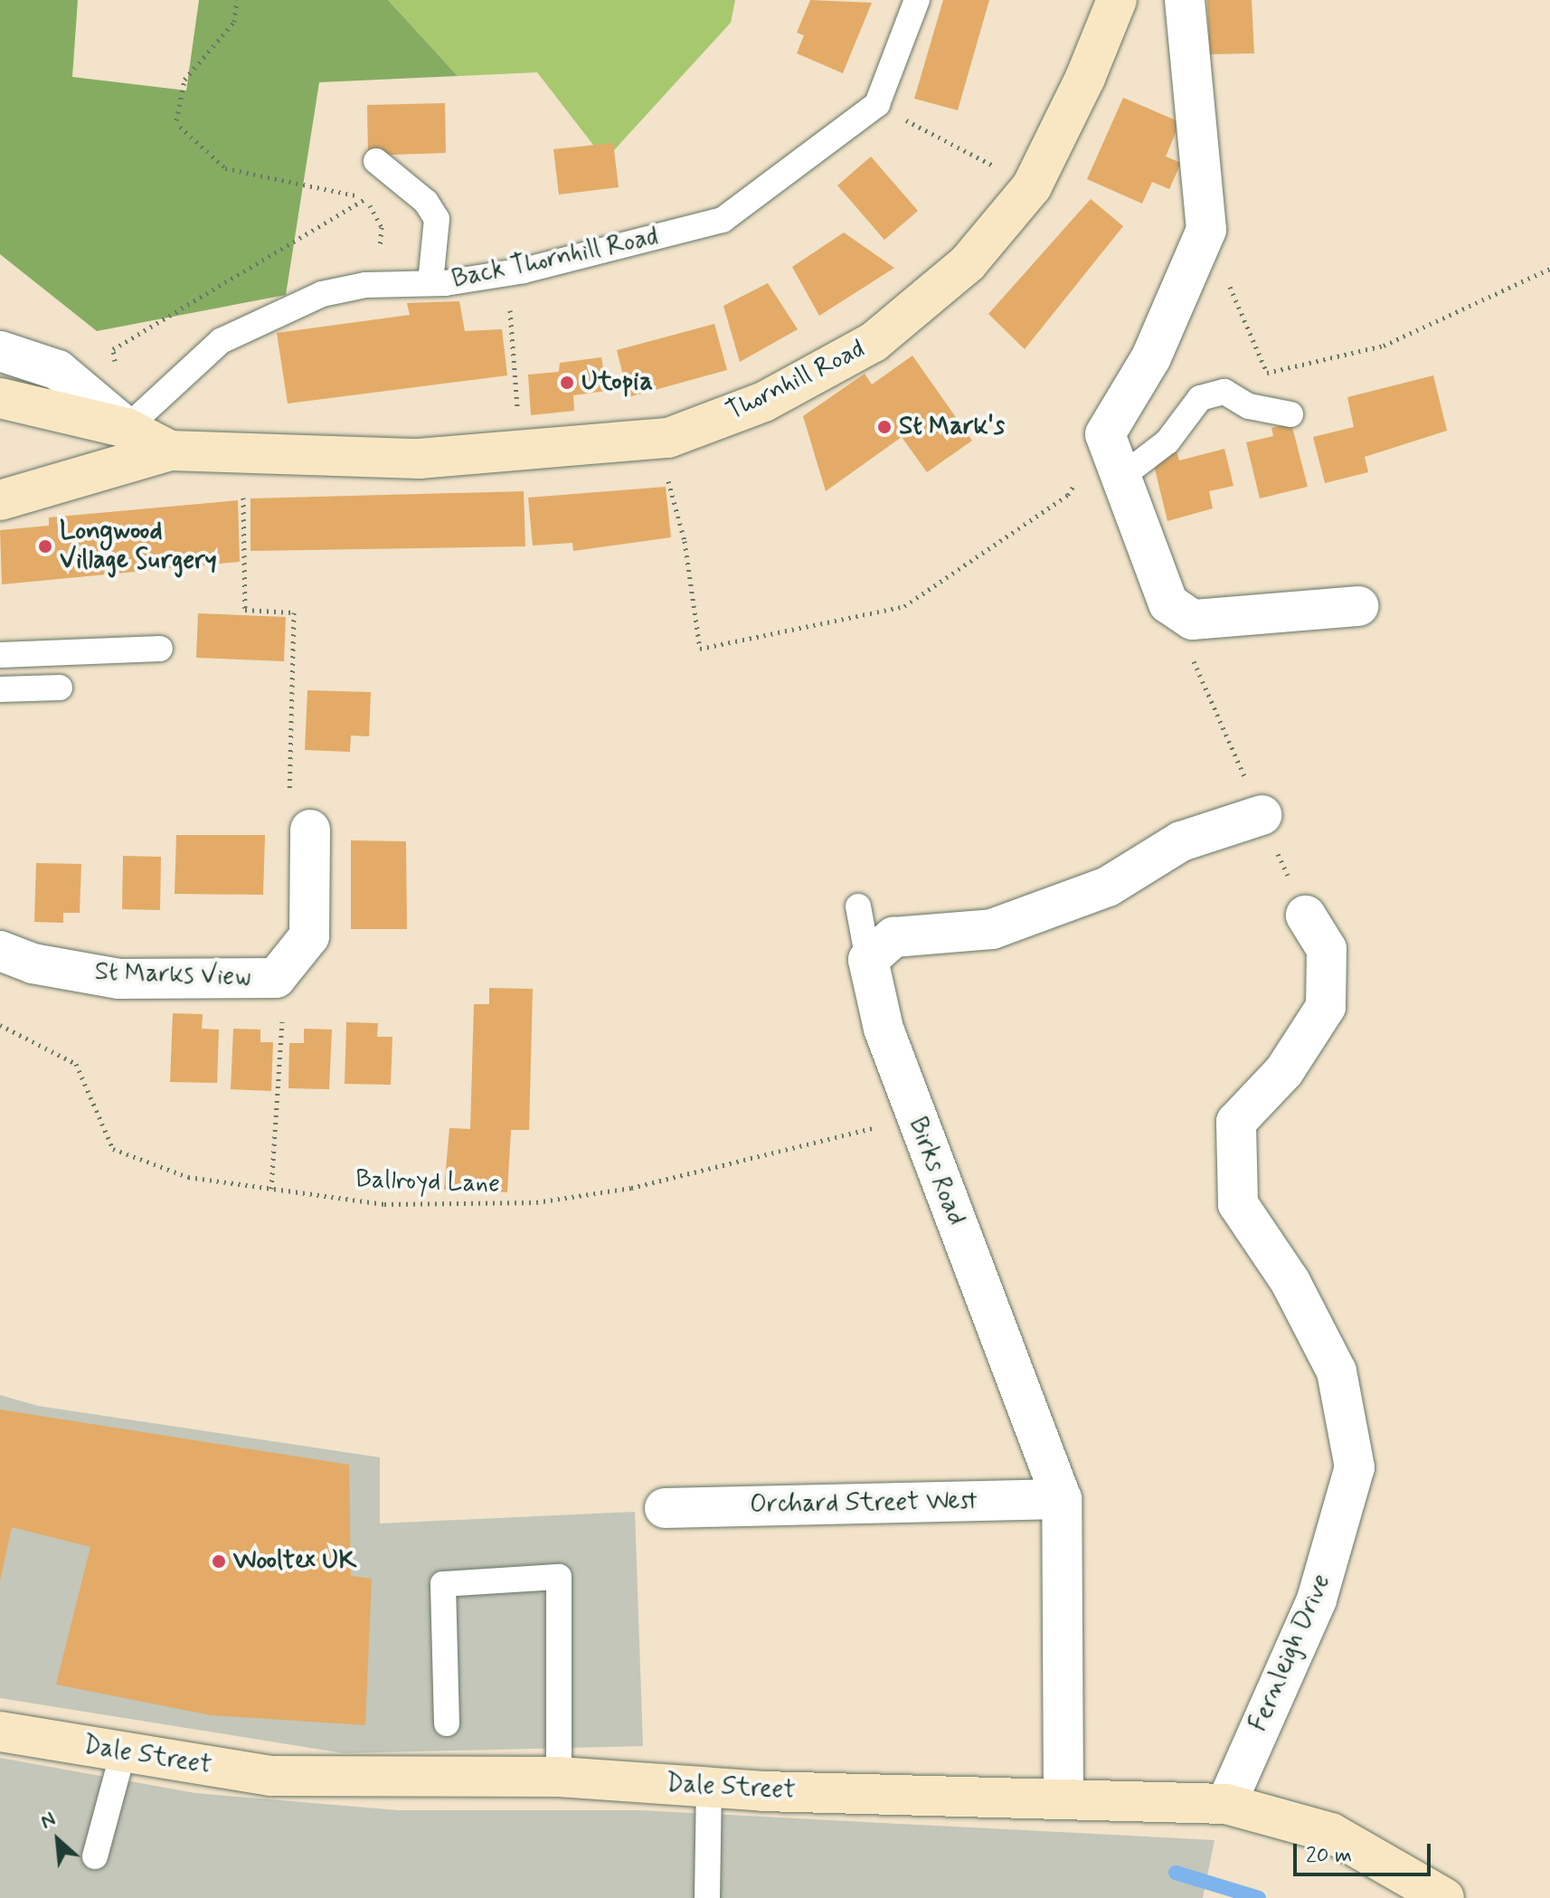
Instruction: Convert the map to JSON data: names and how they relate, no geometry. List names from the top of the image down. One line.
{"streets":{"street":["Thornhill Road","St Marks View","Birks Road","Orchard Street West","Fernleigh Drive","Dale Street"],"lane":["Back Thornhill Road"],"path":["Ballroyd Lane"]},"crossings":[["Back Thornhill Road","Thornhill Road"],["Birks Road","Ballroyd Lane"],["Birks Road","Orchard Street West"],["Birks Road","Dale Street"],["Fernleigh Drive","Dale Street"]],"places":["Utopia","St Mark's","Longwood Village Surgery","Wooltex UK"],"scale_bar":"20 m","north":"top left"}
